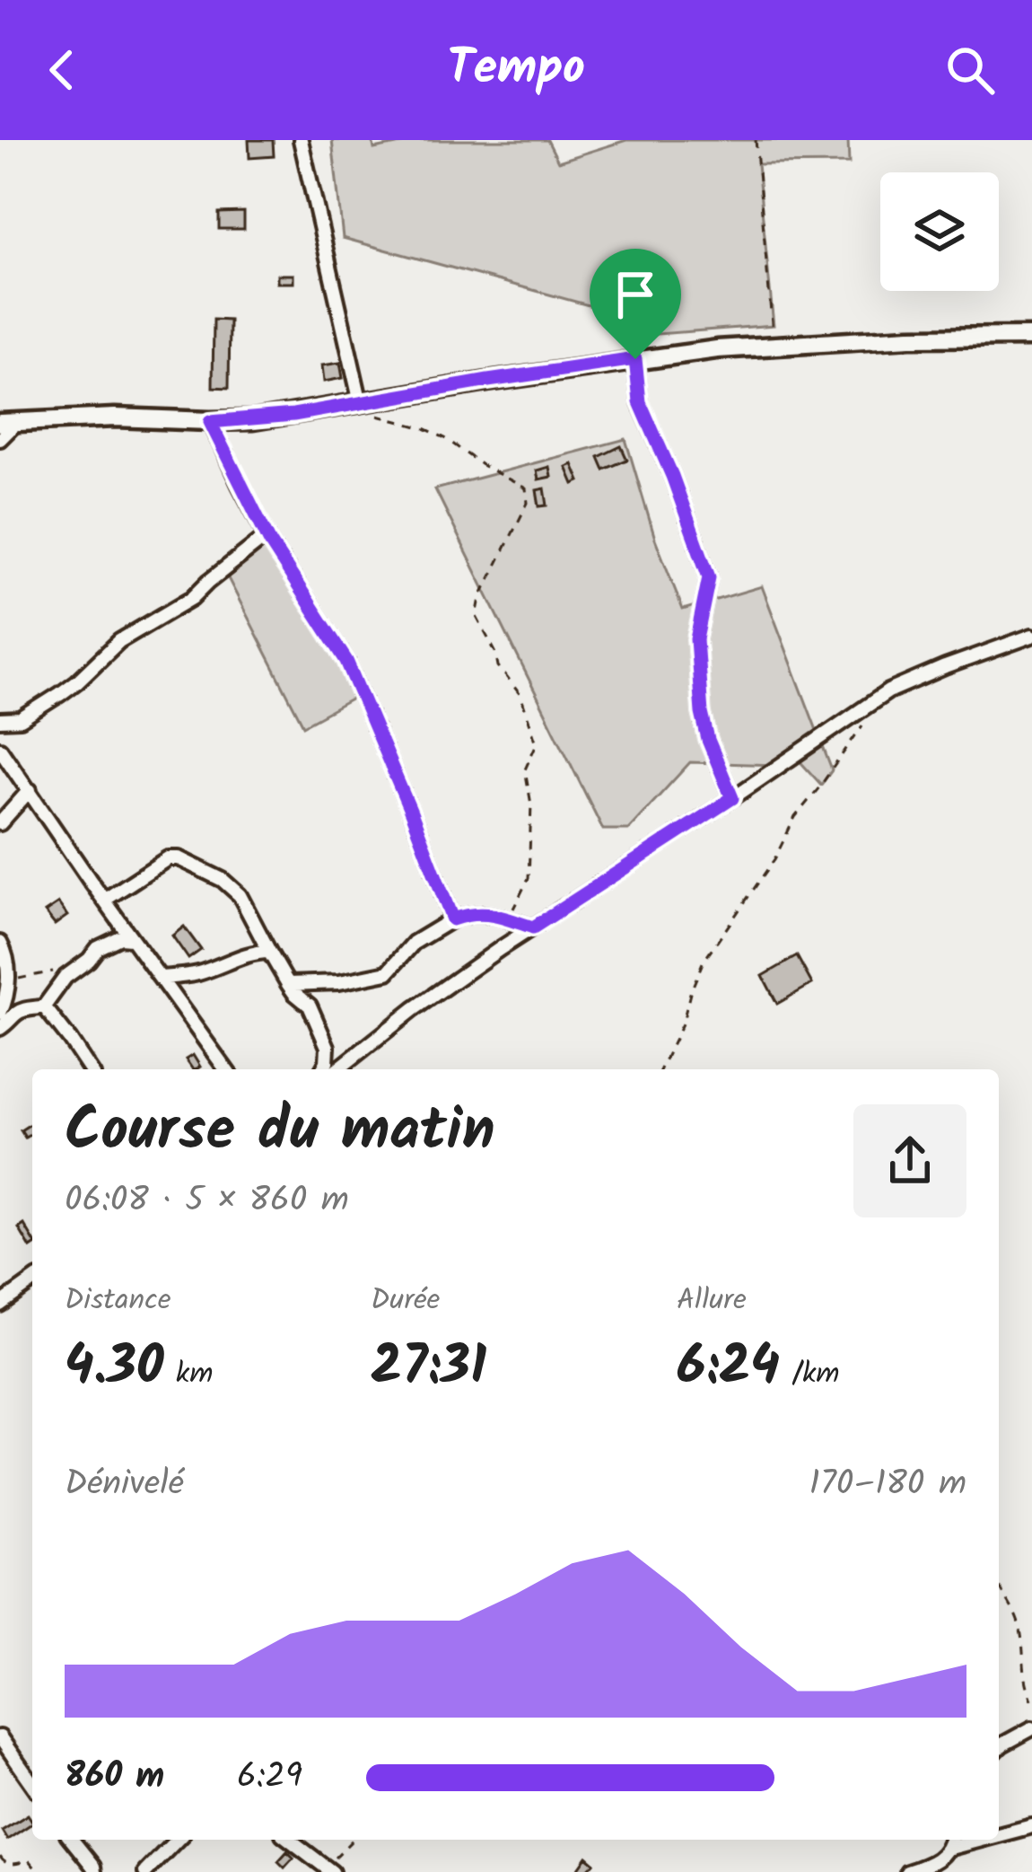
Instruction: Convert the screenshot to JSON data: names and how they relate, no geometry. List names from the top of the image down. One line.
{"page":{"header":"Tempo","heading":["Course du matin","06:08 · 5 × 860 m"],"stats":[["Distance","4.30 km"],["Durée","27:31"],["Allure","6:24 /km"]],"chart":["Dénivelé","170–180 m"],"list":[{"name":"860 m","note":"6:29"}]}}
